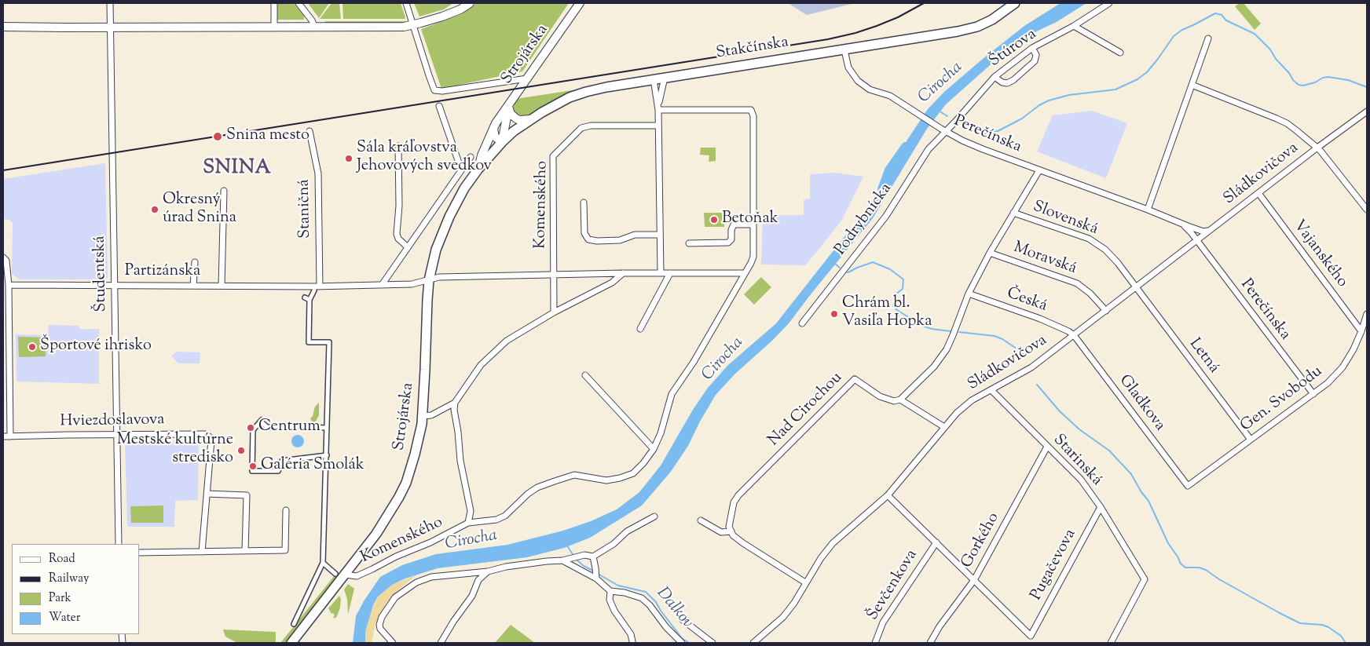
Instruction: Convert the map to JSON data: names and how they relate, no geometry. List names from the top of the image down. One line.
{"streets":{"main road":["Stakčínska","Strojárska"],"street":["Štúrova","Perečínska","Sládkovičova","Komenského","Staničná","Slovenská","Podrybnícka","Vajanského","Moravská","Partizánska","Študentská","Česká","Letná","Gen. Svobodu","Gladkova","Nad Cirochou","Hviezdoslavova","Starinská","Gorkého","Pugačevova","Ševčenkova"]},"crossings":[["Stakčínska","Strojárska"],["Stakčínska","Perečínska"],["Štúrova","Perečínska"],["Štúrova","Podrybnícka"],["Strojárska","Komenského"],["Strojárska","Partizánska"],["Perečínska","Sládkovičova"],["Perečínska","Podrybnícka"],["Perečínska","Gen. Svobodu"],["Sládkovičova","Slovenská"],["Sládkovičova","Vajanského"],["Sládkovičova","Moravská"],["Sládkovičova","Česká"],["Sládkovičova","Letná"],["Sládkovičova","Gladkova"],["Sládkovičova","Starinská"],["Staničná","Partizánska"],["Slovenská","Letná"],["Vajanského","Gen. Svobodu"],["Partizánska","Študentská"],["Študentská","Hviezdoslavova"],["Česká","Gladkova"],["Letná","Gen. Svobodu"],["Gen. Svobodu","Gladkova"],["Starinská","Gorkého"],["Starinská","Pugačevova"],["Gorkého","Pugačevova"]],"districts":["SNINA"],"water":["Cirocha","Dalkov"],"places":["Snina mesto","Sála kráľovstva Jehovových svedkov","Okresný úrad Snina","Betoňak","Chrám bl. Vasiľa Hopka","Športové ihrisko","Centrum","Mestské kultúrne stredisko","Galéria Smolák"],"legend":["Road","Railway","Park","Water"]}
